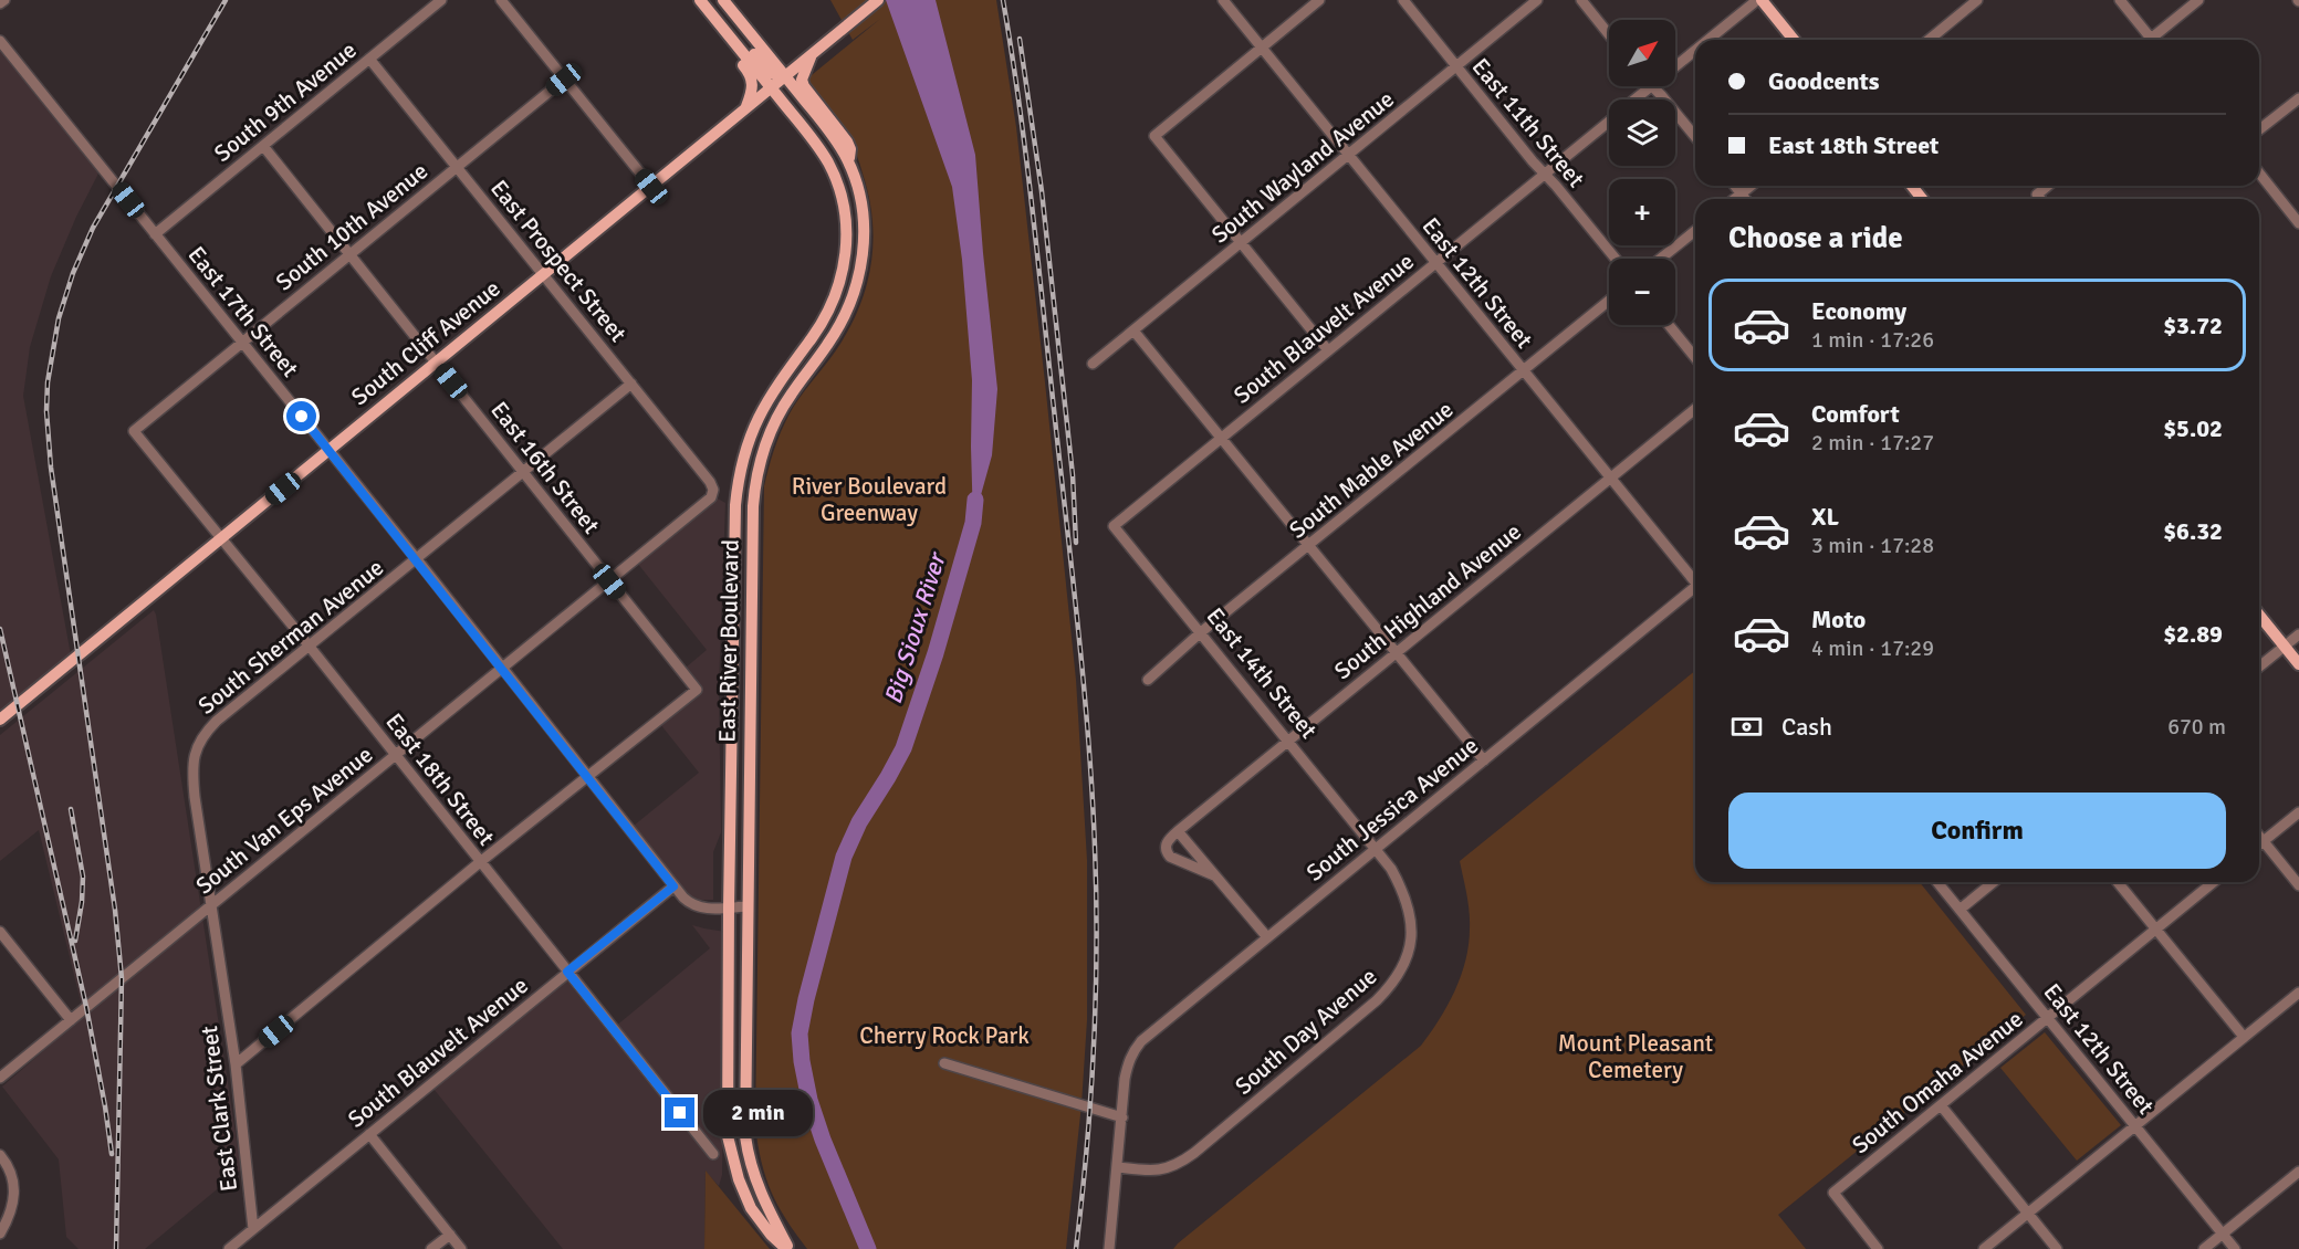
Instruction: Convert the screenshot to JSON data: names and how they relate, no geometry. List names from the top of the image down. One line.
{"streets":{"main road":["South Cliff Avenue","East River Boulevard"],"street":["South 9th Avenue","East 11th Street","South Wayland Avenue","South 10th Avenue","East Prospect Street","East 12th Street","East 17th Street","South Blauvelt Avenue","East 16th Street","South Mable Avenue","South Highland Avenue","South Sherman Avenue","East 14th Street","East 18th Street","South Jessica Avenue","South Van Eps Avenue","South Day Avenue","South Omaha Avenue","East Clark Street"]},"crossings":[["South 9th Avenue","East Prospect Street"],["South 9th Avenue","East 17th Street"],["South 9th Avenue","East 16th Street"],["East 11th Street","South Wayland Avenue"],["East 11th Street","South Blauvelt Avenue"],["South Wayland Avenue","East 12th Street"],["South 10th Avenue","East Prospect Street"],["South 10th Avenue","East 17th Street"],["South 10th Avenue","East 16th Street"],["South 10th Avenue","East 18th Street"],["East Prospect Street","South Cliff Avenue"],["East Prospect Street","South Sherman Avenue"],["East Prospect Street","South Van Eps Avenue"],["East 12th Street","South Blauvelt Avenue"],["East 12th Street","South Mable Avenue"],["East 12th Street","South Highland Avenue"],["East 12th Street","South Omaha Avenue"],["East 17th Street","South Blauvelt Avenue"],["East 17th Street","South Cliff Avenue"],["East 17th Street","East 16th Street"],["East 17th Street","South Sherman Avenue"],["East 17th Street","East River Boulevard"],["East 17th Street","South Van Eps Avenue"],["South Blauvelt Avenue","East 14th Street"],["South Blauvelt Avenue","East 18th Street"],["South Blauvelt Avenue","East Clark Street"],["South Cliff Avenue","East 16th Street"],["South Cliff Avenue","East River Boulevard"],["South Cliff Avenue","East 18th Street"],["East 16th Street","South Sherman Avenue"],["East 16th Street","South Van Eps Avenue"],["South Mable Avenue","East 14th Street"],["South Highland Avenue","East 14th Street"],["South Sherman Avenue","East 18th Street"],["South Sherman Avenue","East Clark Street"],["East 14th Street","South Jessica Avenue"],["East 14th Street","South Day Avenue"],["East 18th Street","South Van Eps Avenue"],["South Jessica Avenue","South Day Avenue"],["South Van Eps Avenue","East Clark Street"]],"water":["Big Sioux River"],"parks":["River Boulevard Greenway","Cherry Rock Park","Mount Pleasant Cemetery"],"north":"top right","page":{"map_buttons":["+","−"],"banner":["Goodcents","East 18th Street"],"heading":"Choose a ride","list":[{"name":"Economy","note":"1 min · 17:26","value":"$3.72"},{"name":"Comfort","note":"2 min · 17:27","value":"$5.02"},{"name":"XL","note":"3 min · 17:28","value":"$6.32"},{"name":"Moto","note":"4 min · 17:29","value":"$2.89"}],"pay":["Cash","670 m"],"buttons":"Confirm","bubble":"2 min"}}
